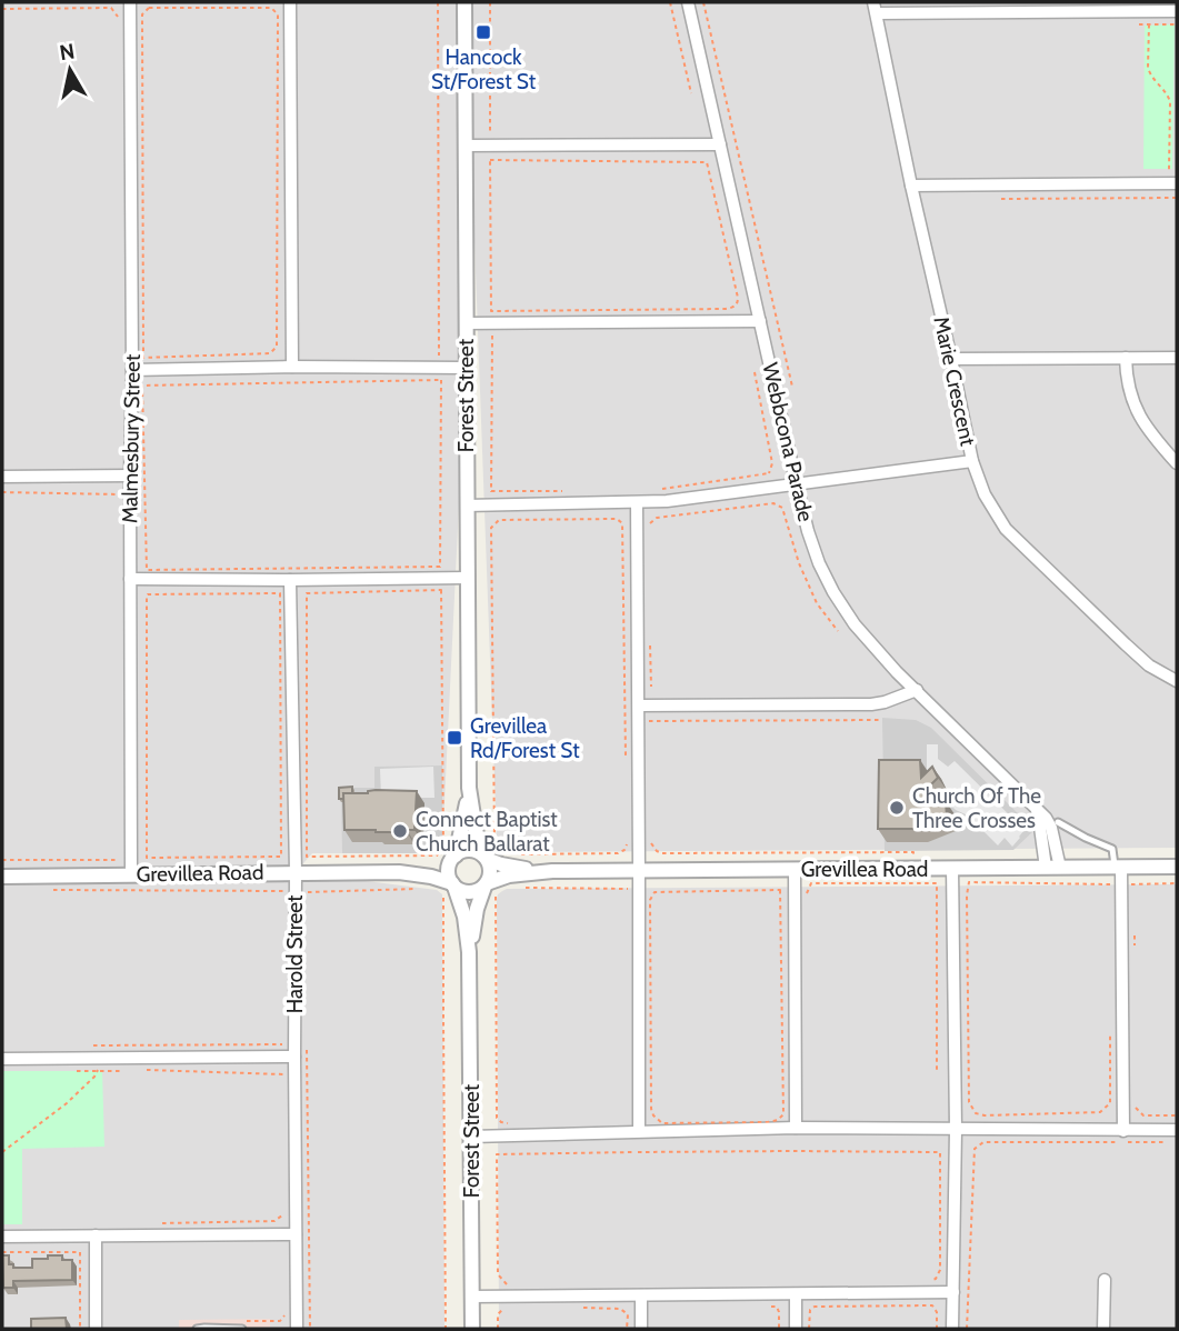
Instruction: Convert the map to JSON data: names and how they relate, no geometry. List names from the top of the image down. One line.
{"streets":{"street":["Marie Crescent","Forest Street","Malmesbury Street","Webbcona Parade","Grevillea Road","Harold Street"]},"crossings":[["Forest Street","Grevillea Road"],["Malmesbury Street","Grevillea Road"],["Webbcona Parade","Grevillea Road"],["Grevillea Road","Harold Street"]],"places":{"transit":["Hancock St/Forest St","Grevillea Rd/Forest St"],"other":["Church Of The Three Crosses","Connect Baptist Church Ballarat"]},"north":"top"}
